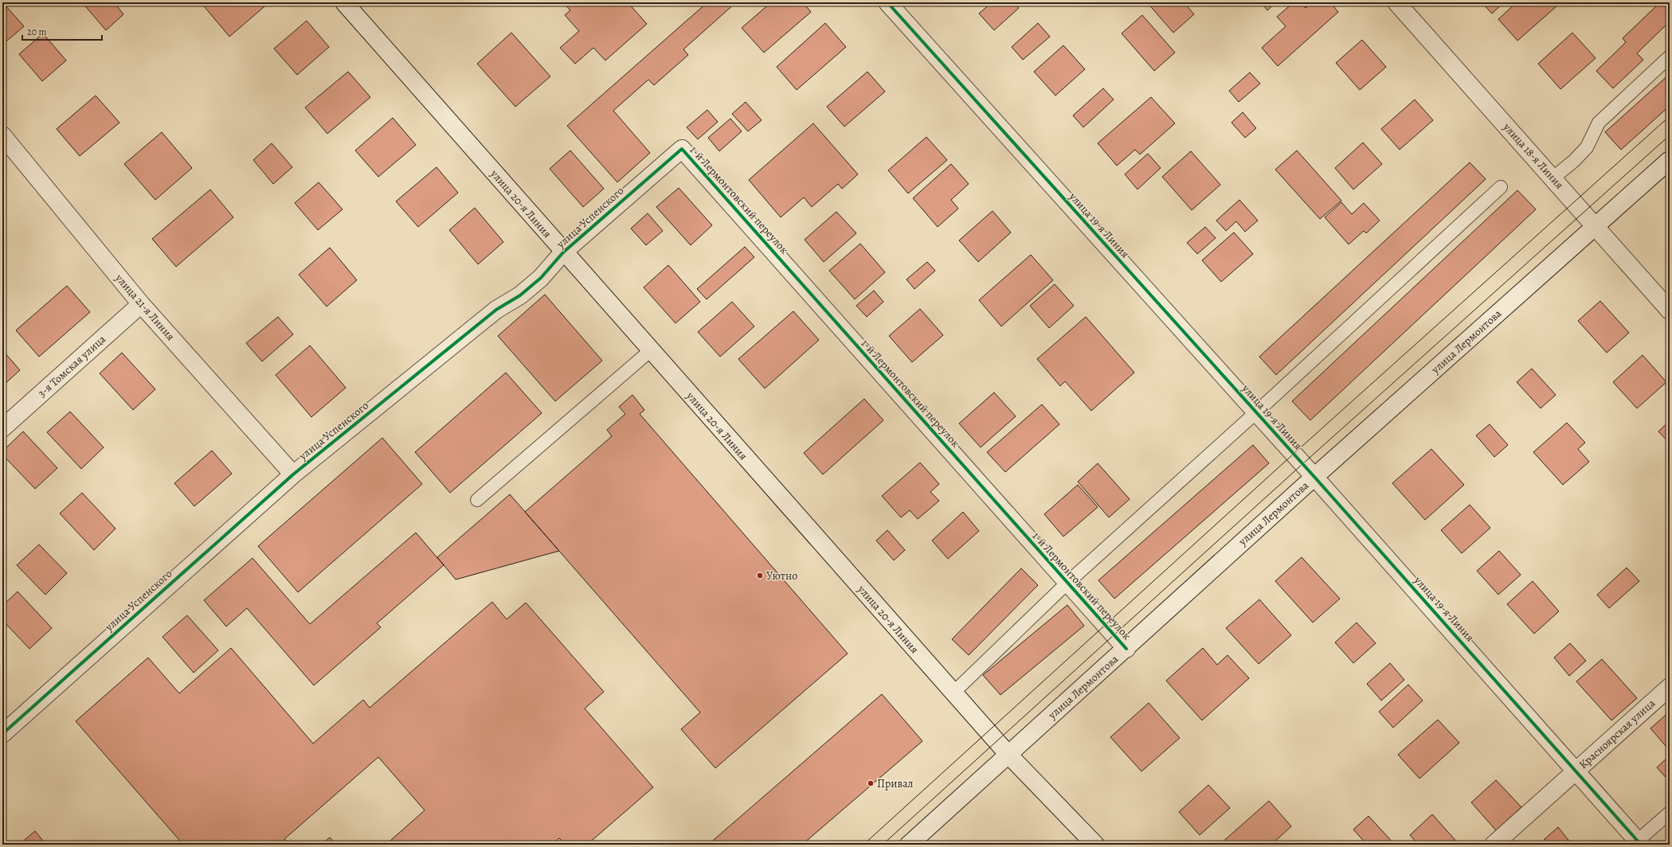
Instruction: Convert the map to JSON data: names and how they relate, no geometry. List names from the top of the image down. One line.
{"streets":{"street":["улица 18-я Линия","1-й Лермонтовский переулок","улица 20-я Линия","улица Успенского","улица 19-я Линия","улица 21-я Линия","улица Лермонтова","3-я Томская улица","Красноярская улица"]},"crossings":[["улица 18-я Линия","улица Лермонтова"],["1-й Лермонтовский переулок","улица Успенского"],["1-й Лермонтовский переулок","улица Лермонтова"],["улица 20-я Линия","улица Успенского"],["улица 20-я Линия","улица Лермонтова"],["улица Успенского","улица 21-я Линия"],["улица 19-я Линия","улица Лермонтова"],["улица 19-я Линия","Красноярская улица"],["улица 21-я Линия","3-я Томская улица"]],"places":["Уютно","Привал"],"scale_bar":"20 m"}
